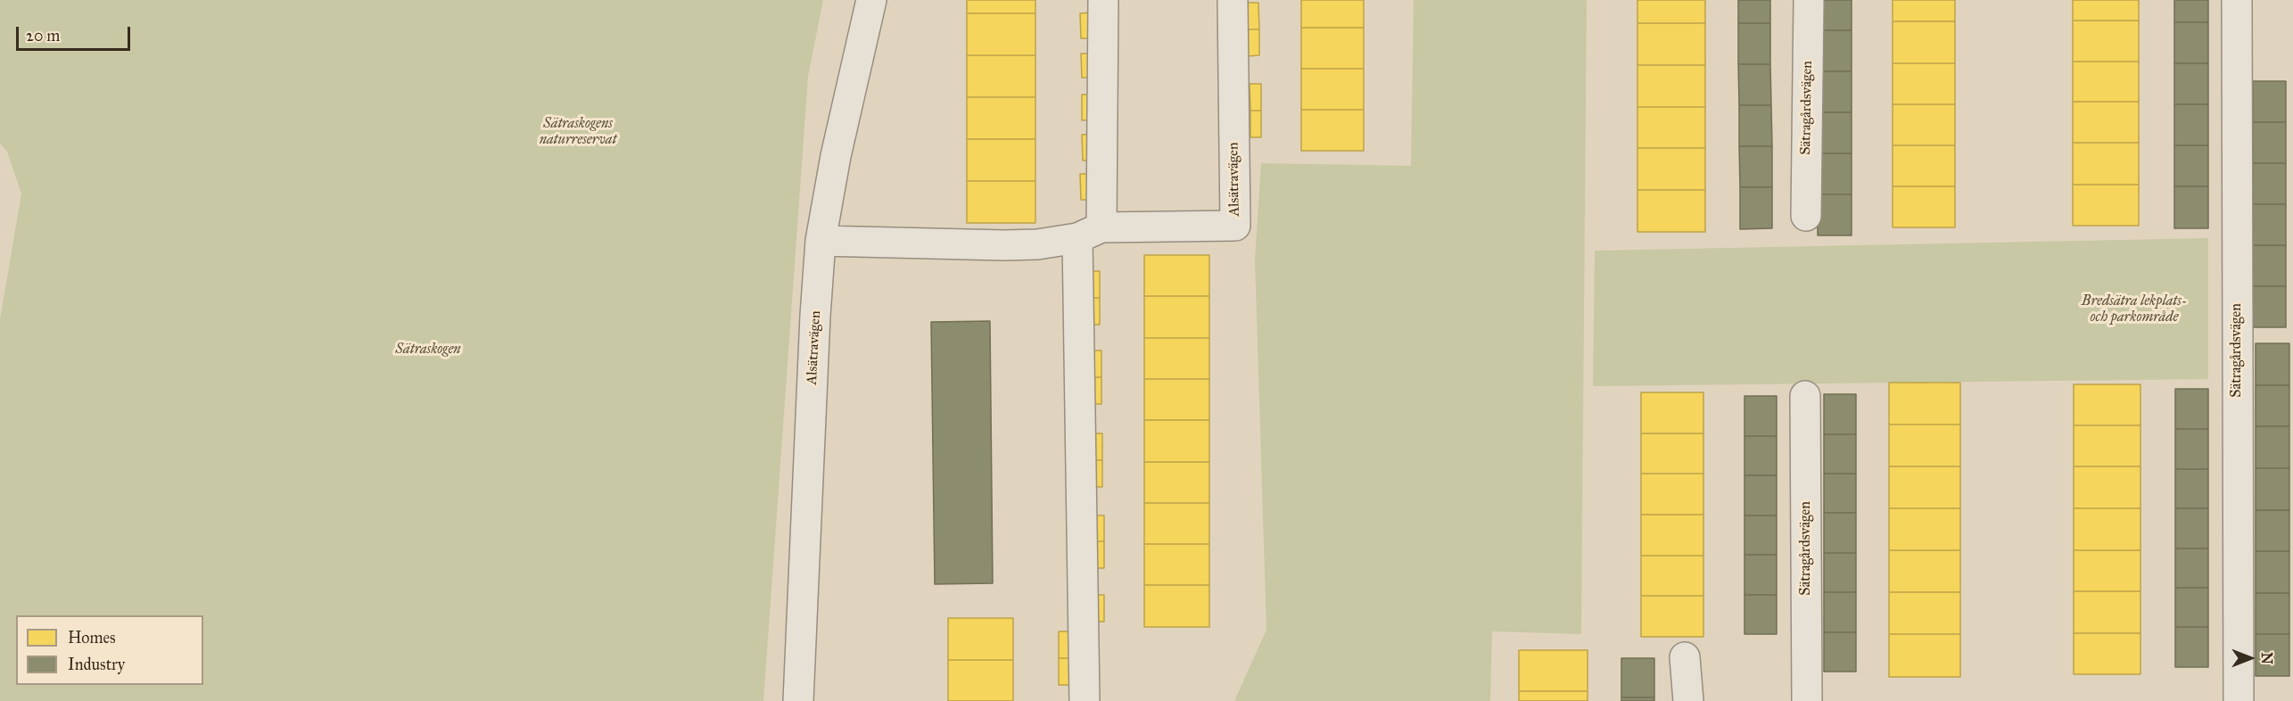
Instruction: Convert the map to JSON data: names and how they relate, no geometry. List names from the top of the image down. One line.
{"streets":{"street":["Sätragårdsvägen","Alsätravägen"]},"parks":["Sätraskogens naturreservat","Bredsätra lekplats- och parkområde","Sätraskogen"],"legend":["Homes","Industry"],"scale_bar":"20 m","north":"right"}
